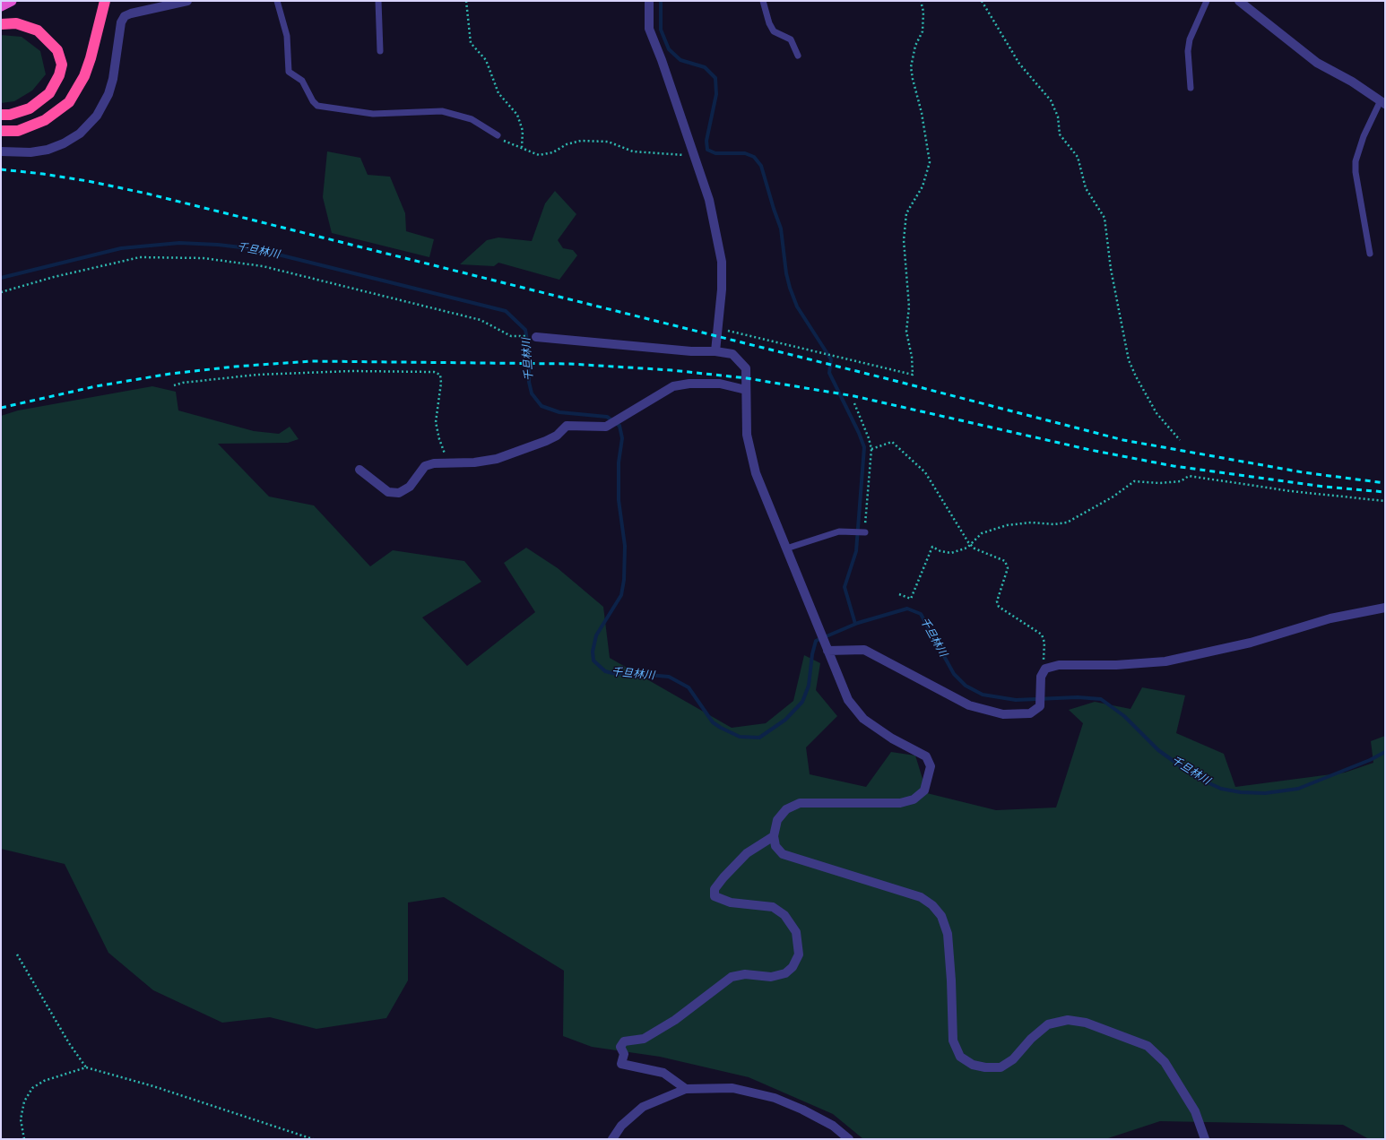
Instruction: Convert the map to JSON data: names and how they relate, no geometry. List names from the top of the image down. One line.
{"water":["千旦林川"]}
